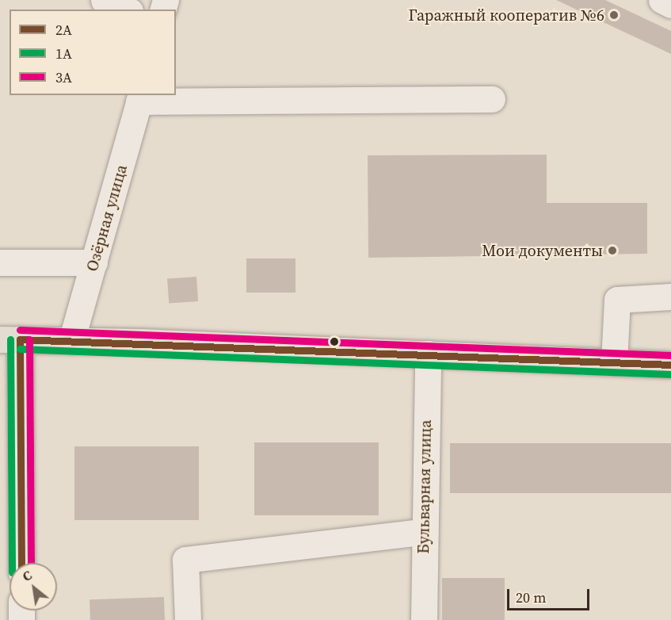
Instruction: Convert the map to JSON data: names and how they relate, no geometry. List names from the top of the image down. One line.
{"streets":{"street":["Озёрная улица","Бульварная улица"]},"places":["Гаражный кооператив №6","Мои документы"],"lines":["transit line 3А","transit line 2А","transit line 1А"],"legend":["2А","1А","3А"],"scale_bar":"20 m","north":"top left"}
